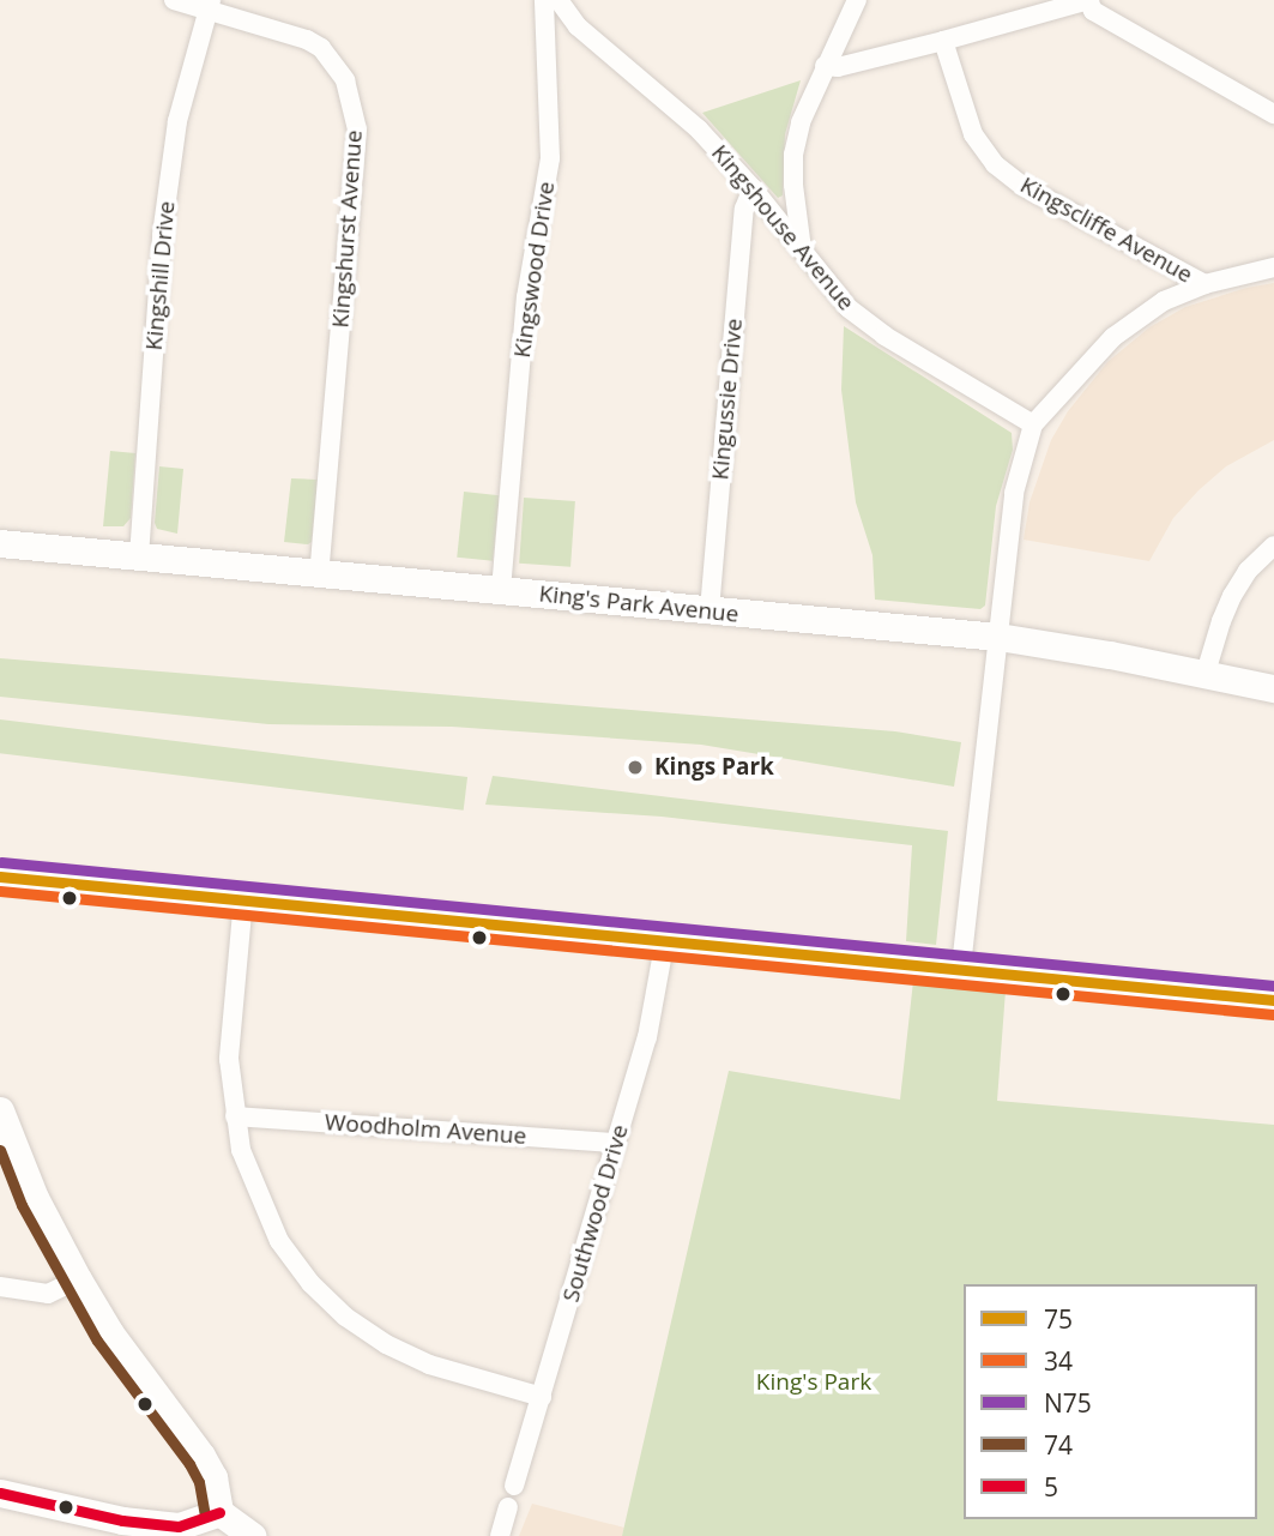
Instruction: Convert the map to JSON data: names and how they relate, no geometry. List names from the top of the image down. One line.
{"streets":{"main road":["King's Park Avenue"],"street":["Kingshouse Avenue","Kingshurst Avenue","Kingscliffe Avenue","Kingswood Drive","Kingshill Drive","Kingussie Drive","Woodholm Avenue","Southwood Drive"]},"crossings":[["Kingshouse Avenue","Kingussie Drive"],["Kingshurst Avenue","Kingshill Drive"],["Kingshurst Avenue","King's Park Avenue"],["Kingswood Drive","King's Park Avenue"],["Kingshill Drive","King's Park Avenue"],["Kingussie Drive","King's Park Avenue"],["Woodholm Avenue","Southwood Drive"]],"parks":["King's Park"],"places":["Kings Park"],"lines":["transit line N75","transit line 75","transit line 34","transit line 74","transit line 5"],"legend":["75","34","N75","74","5"]}
